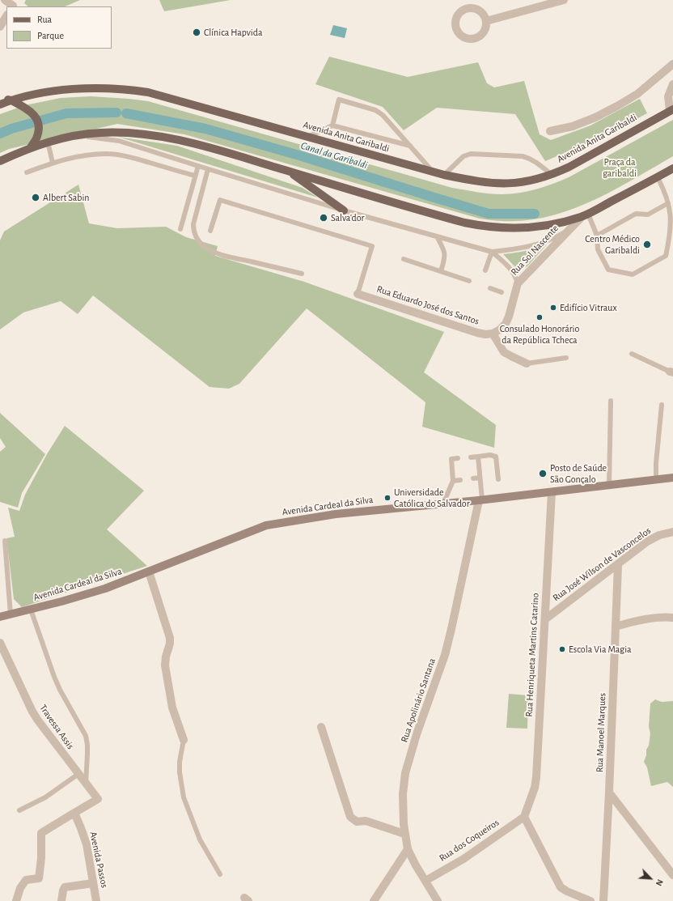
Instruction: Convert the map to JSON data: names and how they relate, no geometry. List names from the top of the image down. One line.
{"streets":{"main road":["Avenida Anita Garibaldi","Avenida Cardeal da Silva"],"street":["Rua Sol Nascente","Rua Eduardo José dos Santos","Rua José Wilson de Vasconcelos","Rua Henriqueta Martins Catarino","Rua Apolinário Santana","Travessa Assis","Rua Manoel Marques","Rua dos Coqueiros","Avenida Passos"]},"crossings":[["Rua Sol Nascente","Rua Eduardo José dos Santos"],["Avenida Cardeal da Silva","Rua Henriqueta Martins Catarino"],["Avenida Cardeal da Silva","Rua Apolinário Santana"],["Rua José Wilson de Vasconcelos","Rua Henriqueta Martins Catarino"],["Rua José Wilson de Vasconcelos","Rua Manoel Marques"],["Rua Henriqueta Martins Catarino","Rua dos Coqueiros"],["Rua Apolinário Santana","Rua dos Coqueiros"],["Travessa Assis","Avenida Passos"]],"water":["Canal da Garibaldi"],"parks":["Praça da garibaldi"],"places":["Clínica Hapvida","Albert Sabin","Salva'dor","Centro Médico Garibaldi","Edifício Vitraux","Consulado Honorário da República Tcheca","Posto de Saúde São Gonçalo","Universidade Católica do Salvador","Escola Via Magia"],"legend":["Rua","Parque"],"north":"bottom right"}
